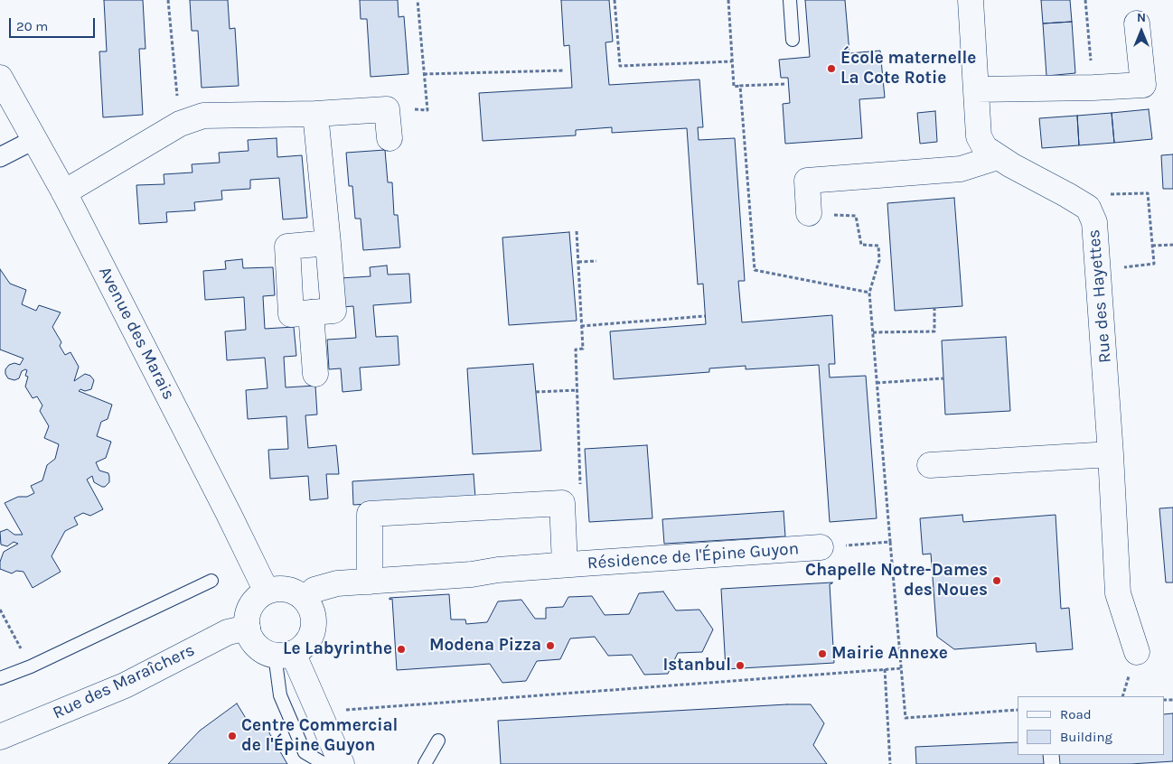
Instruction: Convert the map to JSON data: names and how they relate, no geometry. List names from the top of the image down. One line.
{"streets":{"street":["Rue des Hayettes","Avenue des Marais","Résidence de l'Épine Guyon","Rue des Maraîchers"]},"crossings":[["Avenue des Marais","Résidence de l'Épine Guyon"],["Avenue des Marais","Rue des Maraîchers"],["Résidence de l'Épine Guyon","Rue des Maraîchers"]],"places":["École maternelle La Cote Rotie","Chapelle Notre-Dames des Noues","Modena Pizza","Le Labyrinthe","Mairie Annexe","Istanbul","Centre Commercial de l'Épine Guyon"],"legend":["Road","Building"],"scale_bar":"20 m","north":"top"}
